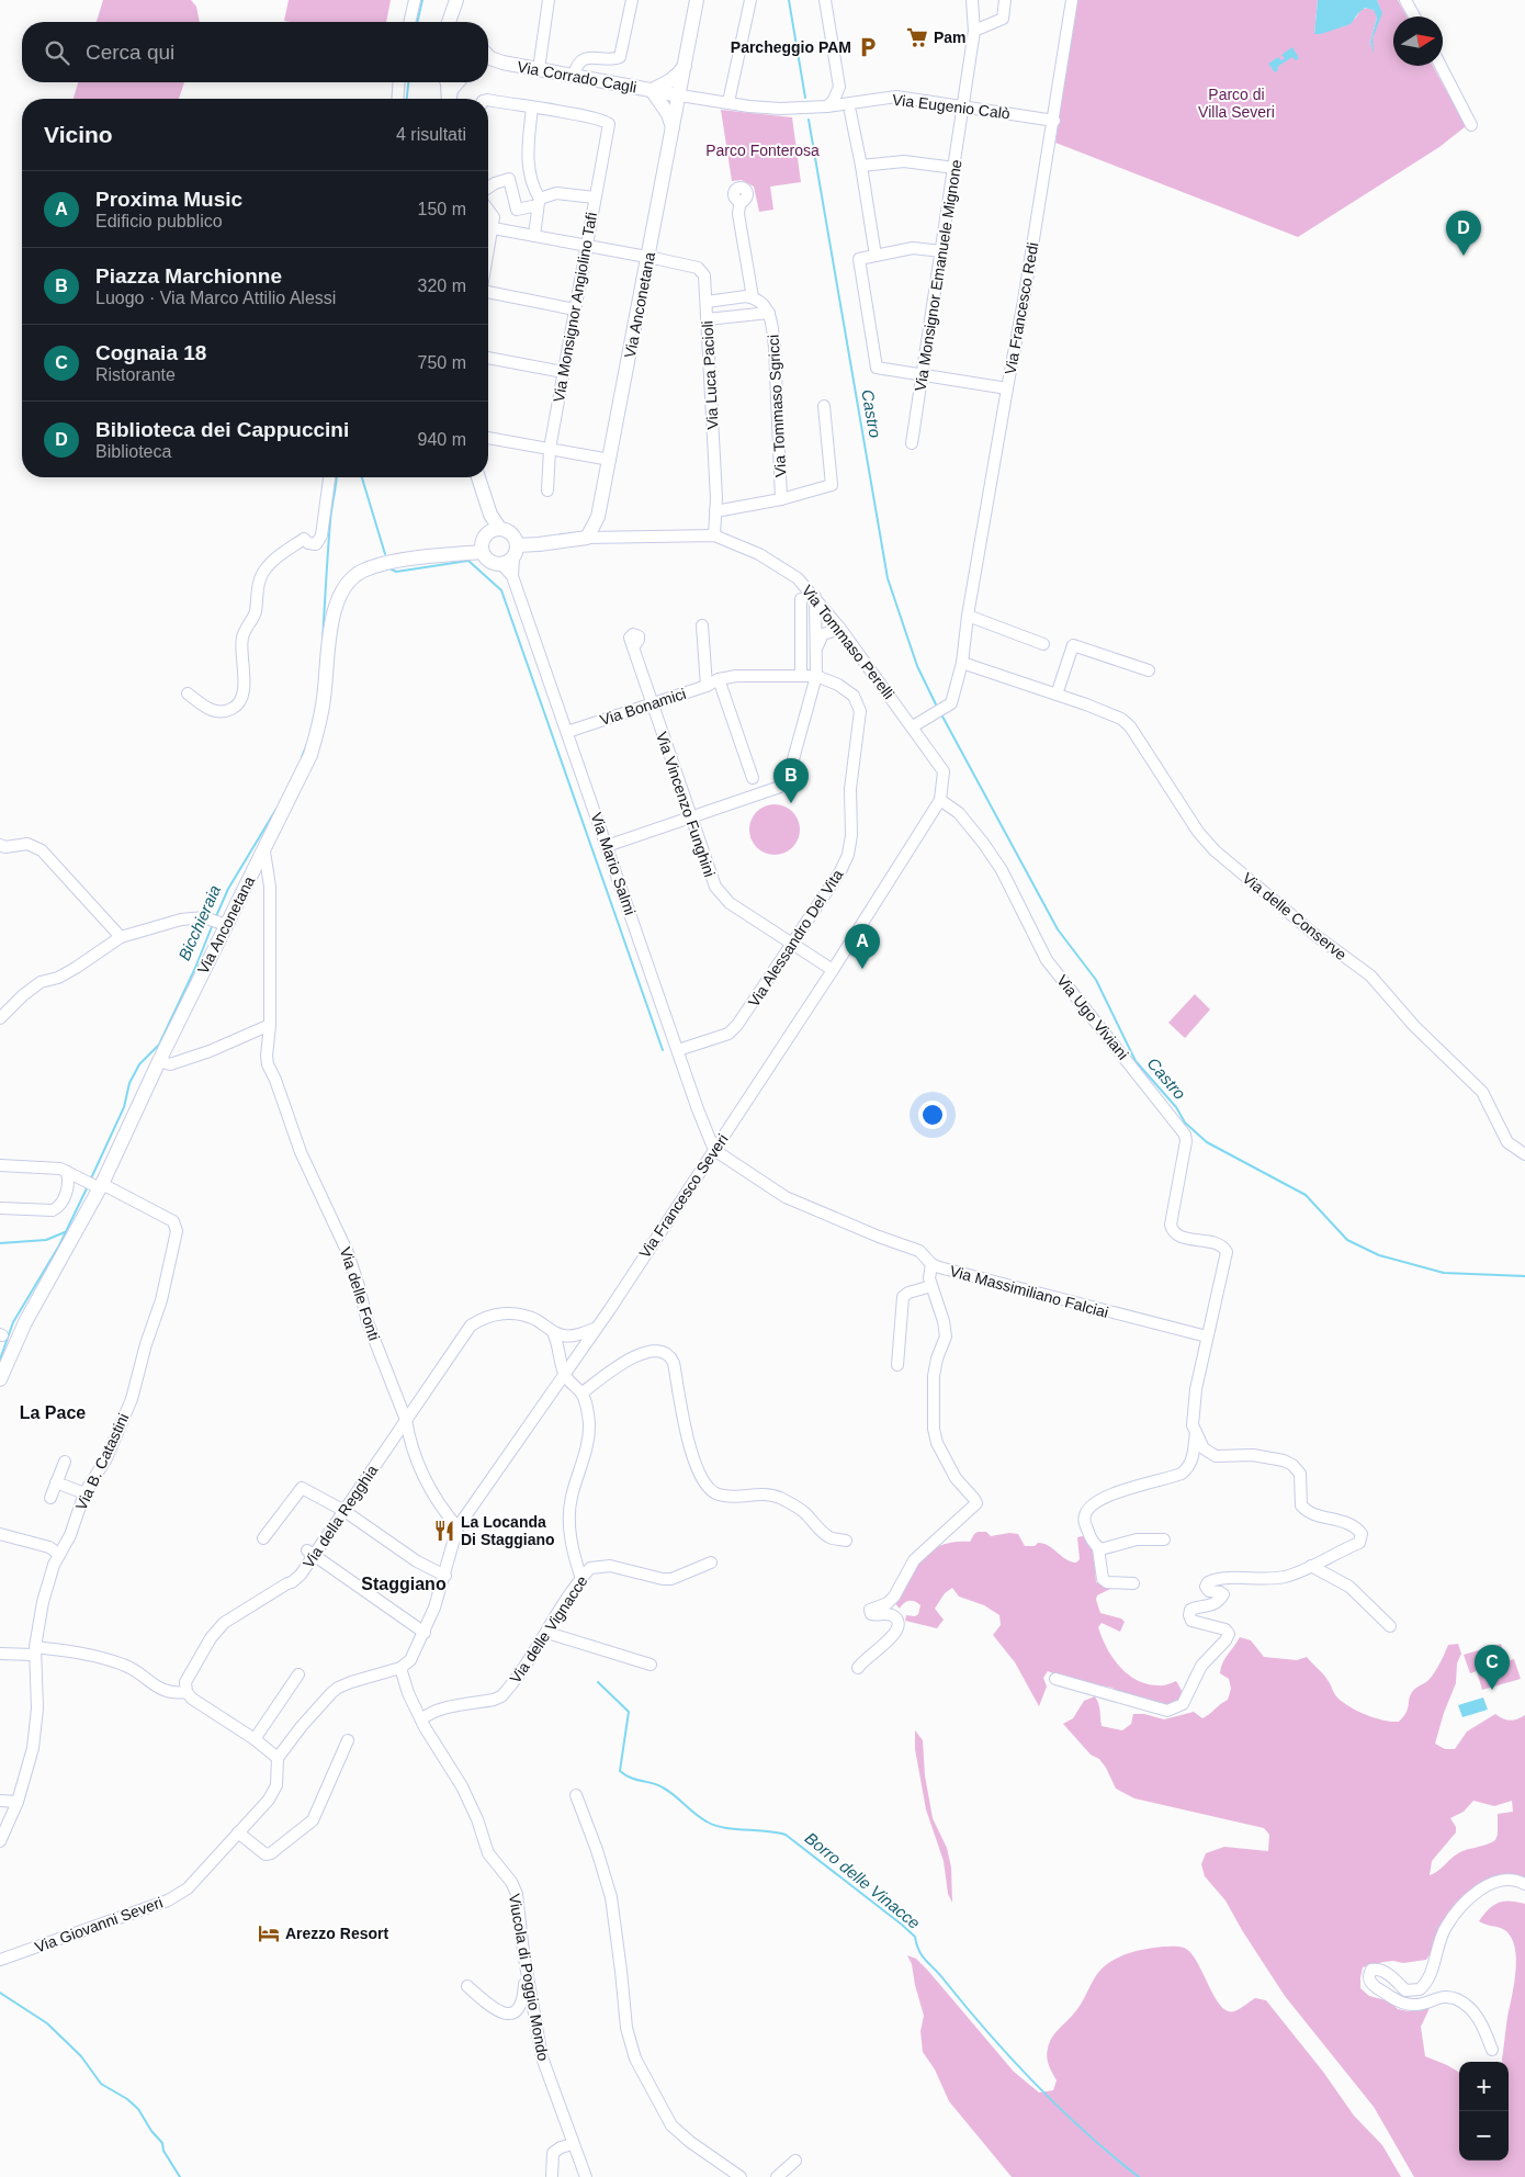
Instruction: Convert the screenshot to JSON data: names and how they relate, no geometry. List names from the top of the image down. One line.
{"streets":{"main road":["Via Corrado Cagli","Via Anconetana"],"street":["Via Eugenio Calò","Via Monsignor Emanuele Mignone","Via Monsignor Angiolino Tafi","Via Francesco Redi","Via Luca Pacioli","Via Tommaso Sgricci","Via Tommaso Perelli","Via Bonamici","Via Vincenzo Funghini","Via Mario Salmi","Via delle Conserve","Via Alessandro Del Vita","Via Ugo Viviani","Via Francesco Severi","Via Massimiliano Falciai","Via delle Fonti","Via B. Catastini","Via della Regghia","Via delle Vignacce","Via Giovanni Severi","Viucola di Poggio Mondo"]},"crossings":[["Via Corrado Cagli","Via Eugenio Calò"],["Via Corrado Cagli","Via Anconetana"],["Via Eugenio Calò","Via Monsignor Emanuele Mignone"],["Via Eugenio Calò","Via Anconetana"],["Via Eugenio Calò","Via Francesco Redi"],["Via Anconetana","Via Luca Pacioli"],["Via Anconetana","Via Tommaso Perelli"],["Via Anconetana","Via Mario Salmi"],["Via Anconetana","Via delle Fonti"],["Via Anconetana","Via B. Catastini"],["Via Monsignor Angiolino Tafi","Via Luca Pacioli"],["Via Francesco Redi","Via Tommaso Perelli"],["Via Francesco Redi","Via delle Conserve"],["Via Francesco Redi","Via Francesco Severi"],["Via Luca Pacioli","Via Tommaso Sgricci"],["Via Luca Pacioli","Via Tommaso Perelli"],["Via Tommaso Perelli","Via Francesco Severi"],["Via Bonamici","Via Vincenzo Funghini"],["Via Bonamici","Via Mario Salmi"],["Via Bonamici","Via Alessandro Del Vita"],["Via Vincenzo Funghini","Via Alessandro Del Vita"],["Via Vincenzo Funghini","Via Francesco Severi"],["Via Mario Salmi","Via Alessandro Del Vita"],["Via Mario Salmi","Via Francesco Severi"],["Via Mario Salmi","Via Massimiliano Falciai"],["Via Ugo Viviani","Via Francesco Severi"],["Via Ugo Viviani","Via Massimiliano Falciai"],["Via Francesco Severi","Via Massimiliano Falciai"],["Via Francesco Severi","Via delle Fonti"],["Via Francesco Severi","Via della Regghia"],["Via Francesco Severi","Viucola di Poggio Mondo"],["Via delle Fonti","Via della Regghia"],["Via delle Vignacce","Viucola di Poggio Mondo"]],"districts":["La Pace","Staggiano"],"water":["Castro","Bicchieraia","Borro delle Vinacce"],"parks":["Parco di Villa Severi","Parco Fonterosa"],"places":{"supermarket":["Pam"],"parking":["Parcheggio PAM"],"restaurant":["La Locanda Di Staggiano"],"hotel":["Arezzo Resort"]},"north":"right","page":{"search":"Cerca qui","heading":["Vicino","4 risultati"],"list":[{"mark":"A","name":"Proxima Music","note":"Edificio pubblico","value":"150 m"},{"mark":"B","name":"Piazza Marchionne","note":"Luogo · Via Marco Attilio Alessi","value":"320 m"},{"mark":"C","name":"Cognaia 18","note":"Ristorante","value":"750 m"},{"mark":"D","name":"Biblioteca dei Cappuccini","note":"Biblioteca","value":"940 m"}],"pins":["D","B","A","C"],"map_buttons":["+","−"]}}
